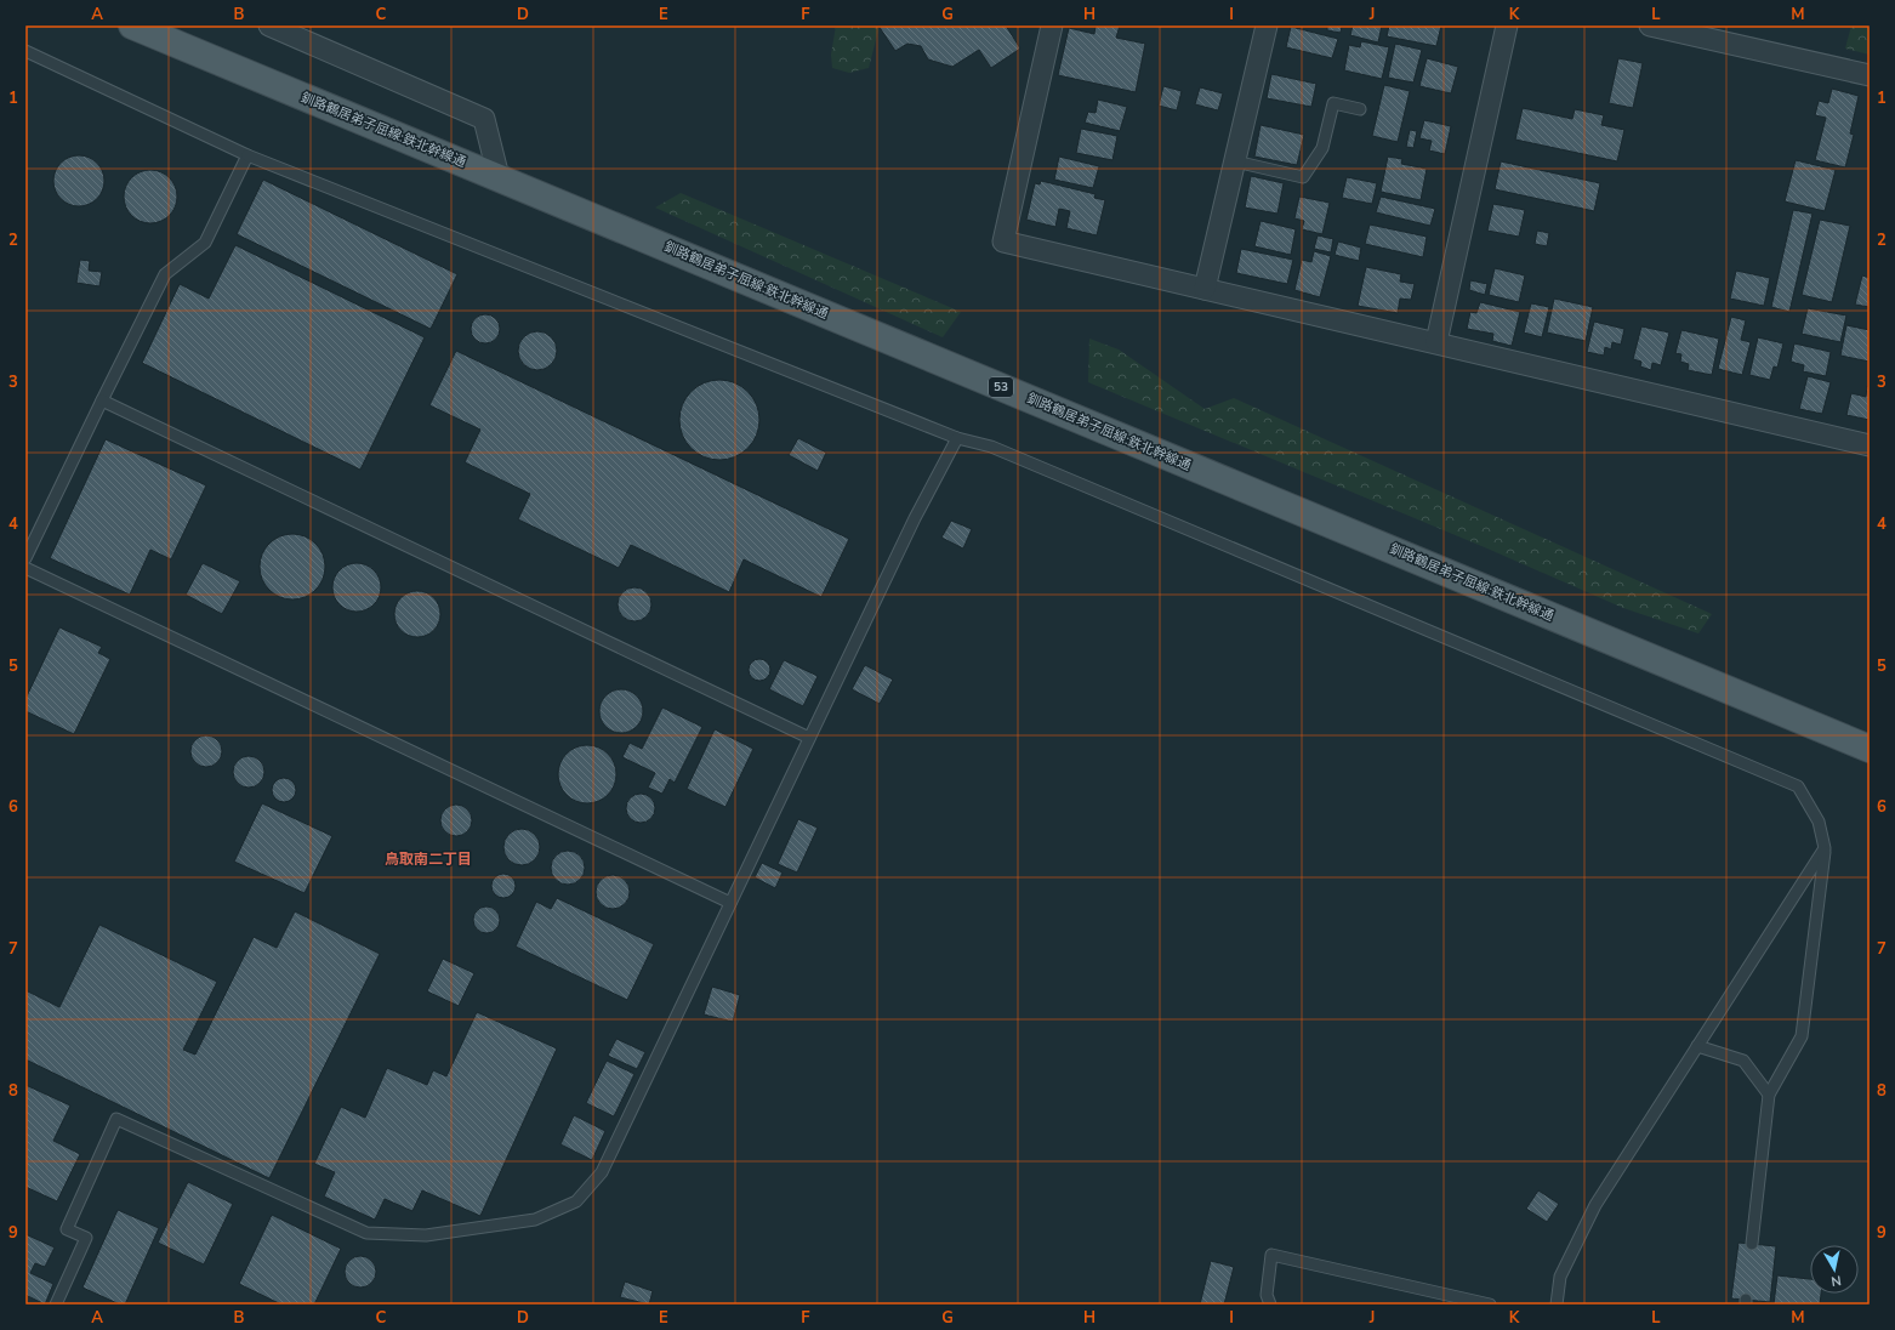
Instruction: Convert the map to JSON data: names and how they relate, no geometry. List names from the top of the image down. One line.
{"streets":{"main road":["釧路鶴居弟子屈線:鉄北幹線通","53"]},"districts":["鳥取南二丁目"],"north":"bottom","grid":{"columns":["A","B","C","D","E","F","G","H","I","J","K","L","M"],"rows":["1","2","3","4","5","6","7","8","9"]}}
